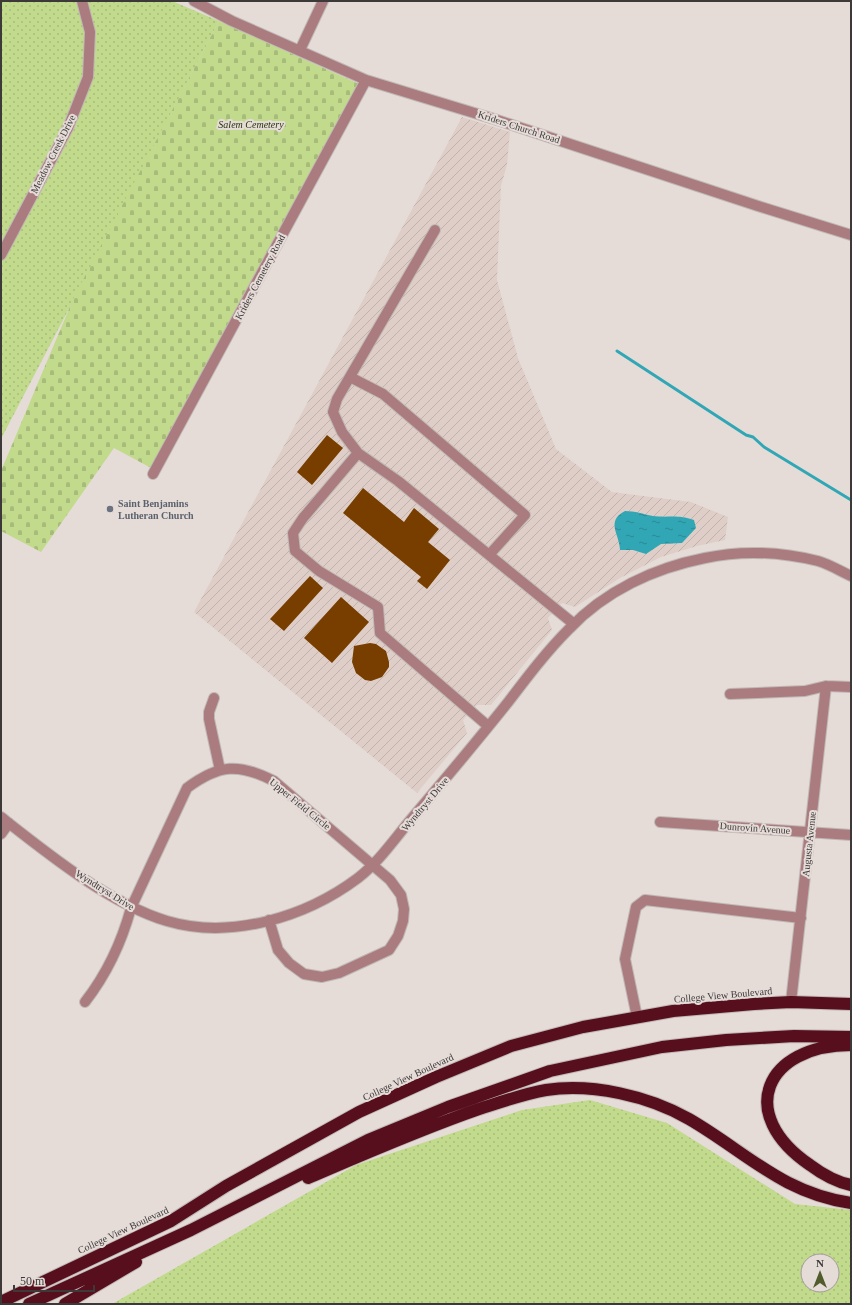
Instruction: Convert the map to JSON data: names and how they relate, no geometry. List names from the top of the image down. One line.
{"streets":{"highway":["College View Boulevard"],"street":["Kriders Church Road","Meadow Creek Drive","Kriders Cemetery Road","Upper Field Circle","Wyndtryst Drive","Dunrovin Avenue","Augusta Avenue"]},"crossings":[["Kriders Church Road","Kriders Cemetery Road"],["Upper Field Circle","Wyndtryst Drive"],["Dunrovin Avenue","Augusta Avenue"],["Augusta Avenue","College View Boulevard"]],"parks":["Salem Cemetery"],"places":["Saint Benjamins Lutheran Church"],"scale_bar":"50 m","north":"top"}
